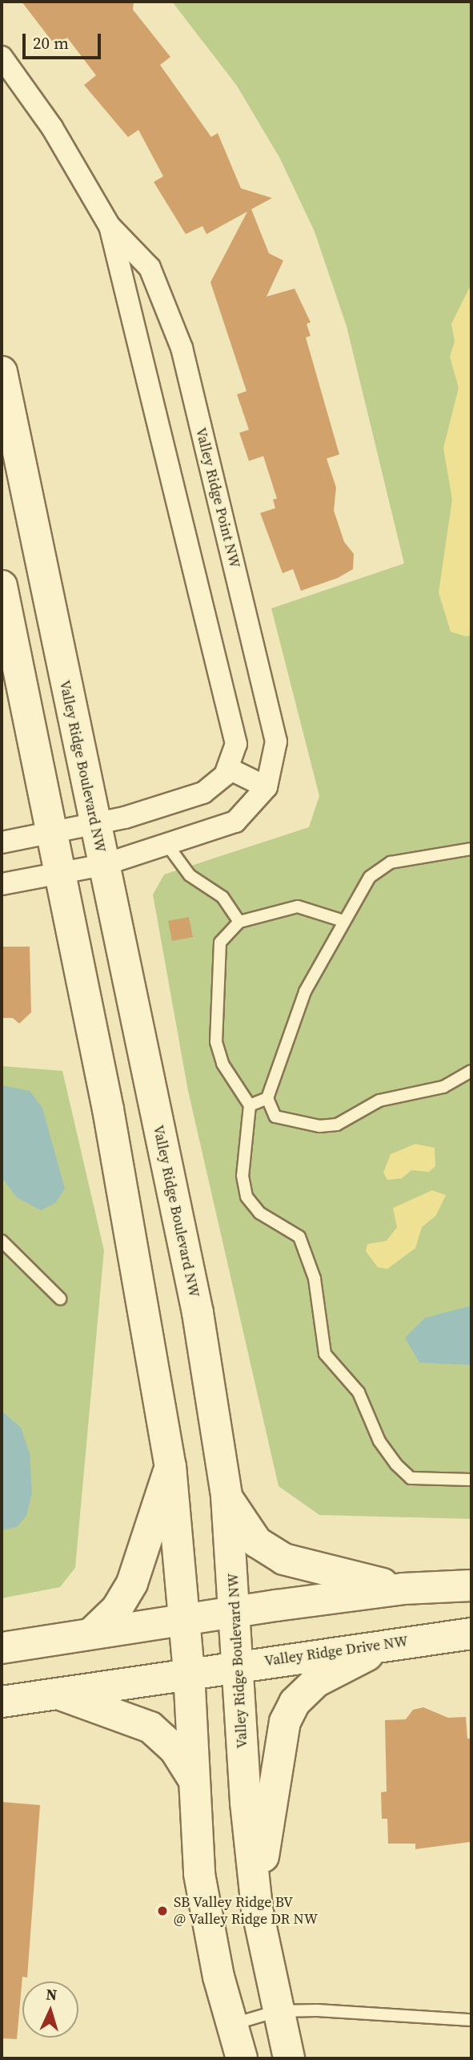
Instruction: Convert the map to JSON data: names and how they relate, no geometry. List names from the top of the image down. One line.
{"streets":{"street":["Valley Ridge Point NW","Valley Ridge Boulevard NW","Valley Ridge Drive NW"]},"crossings":[["Valley Ridge Point NW","Valley Ridge Boulevard NW"],["Valley Ridge Boulevard NW","Valley Ridge Drive NW"]],"places":["SB Valley Ridge BV @ Valley Ridge DR NW"],"scale_bar":"20 m","north":"top"}
